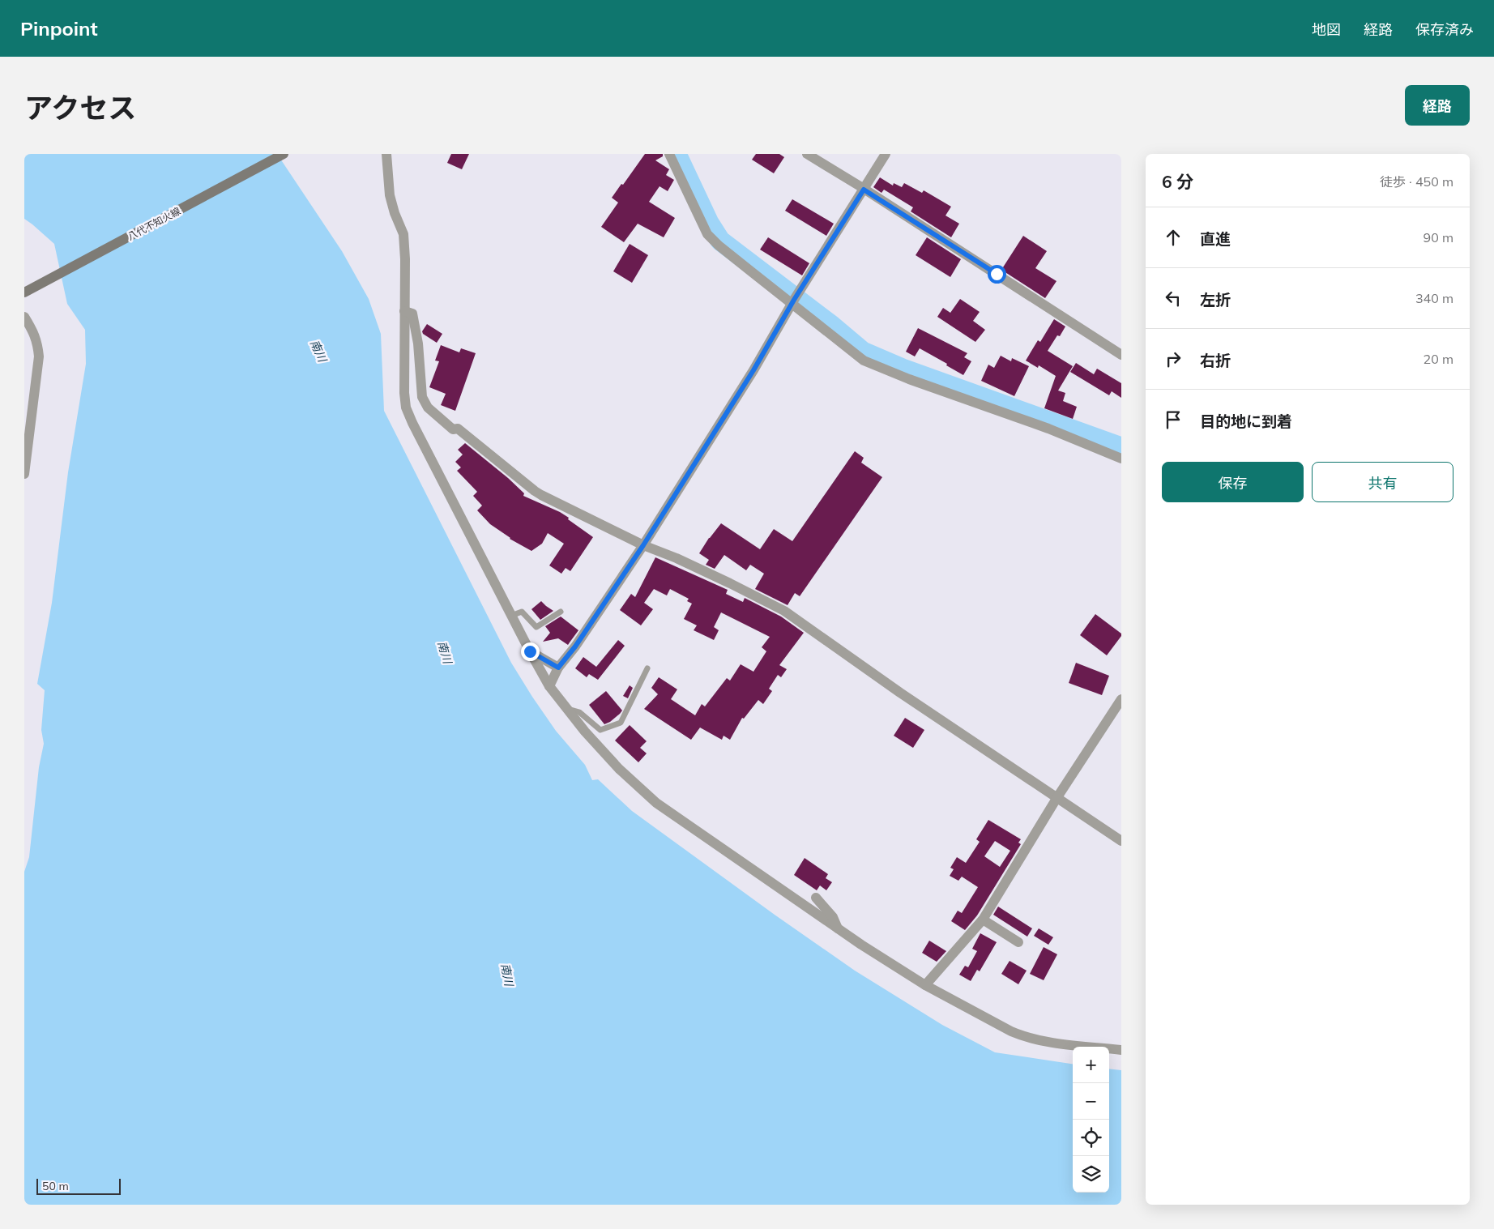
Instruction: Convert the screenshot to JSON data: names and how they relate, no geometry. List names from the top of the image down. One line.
{"streets":{"main road":["八代不知火線"]},"water":["南川"],"scale_bar":"50 m","page":{"header":"Pinpoint","nav":["地図","経路","保存済み"],"title":"アクセス","buttons":["経路",["保存","共有"]],"heading":["6 分","徒歩 · 450 m"],"list":[["直進","90 m"],["左折","340 m"],["右折","20 m"],"目的地に到着"],"map_buttons":["+","−"],"scale":"50 m"}}
